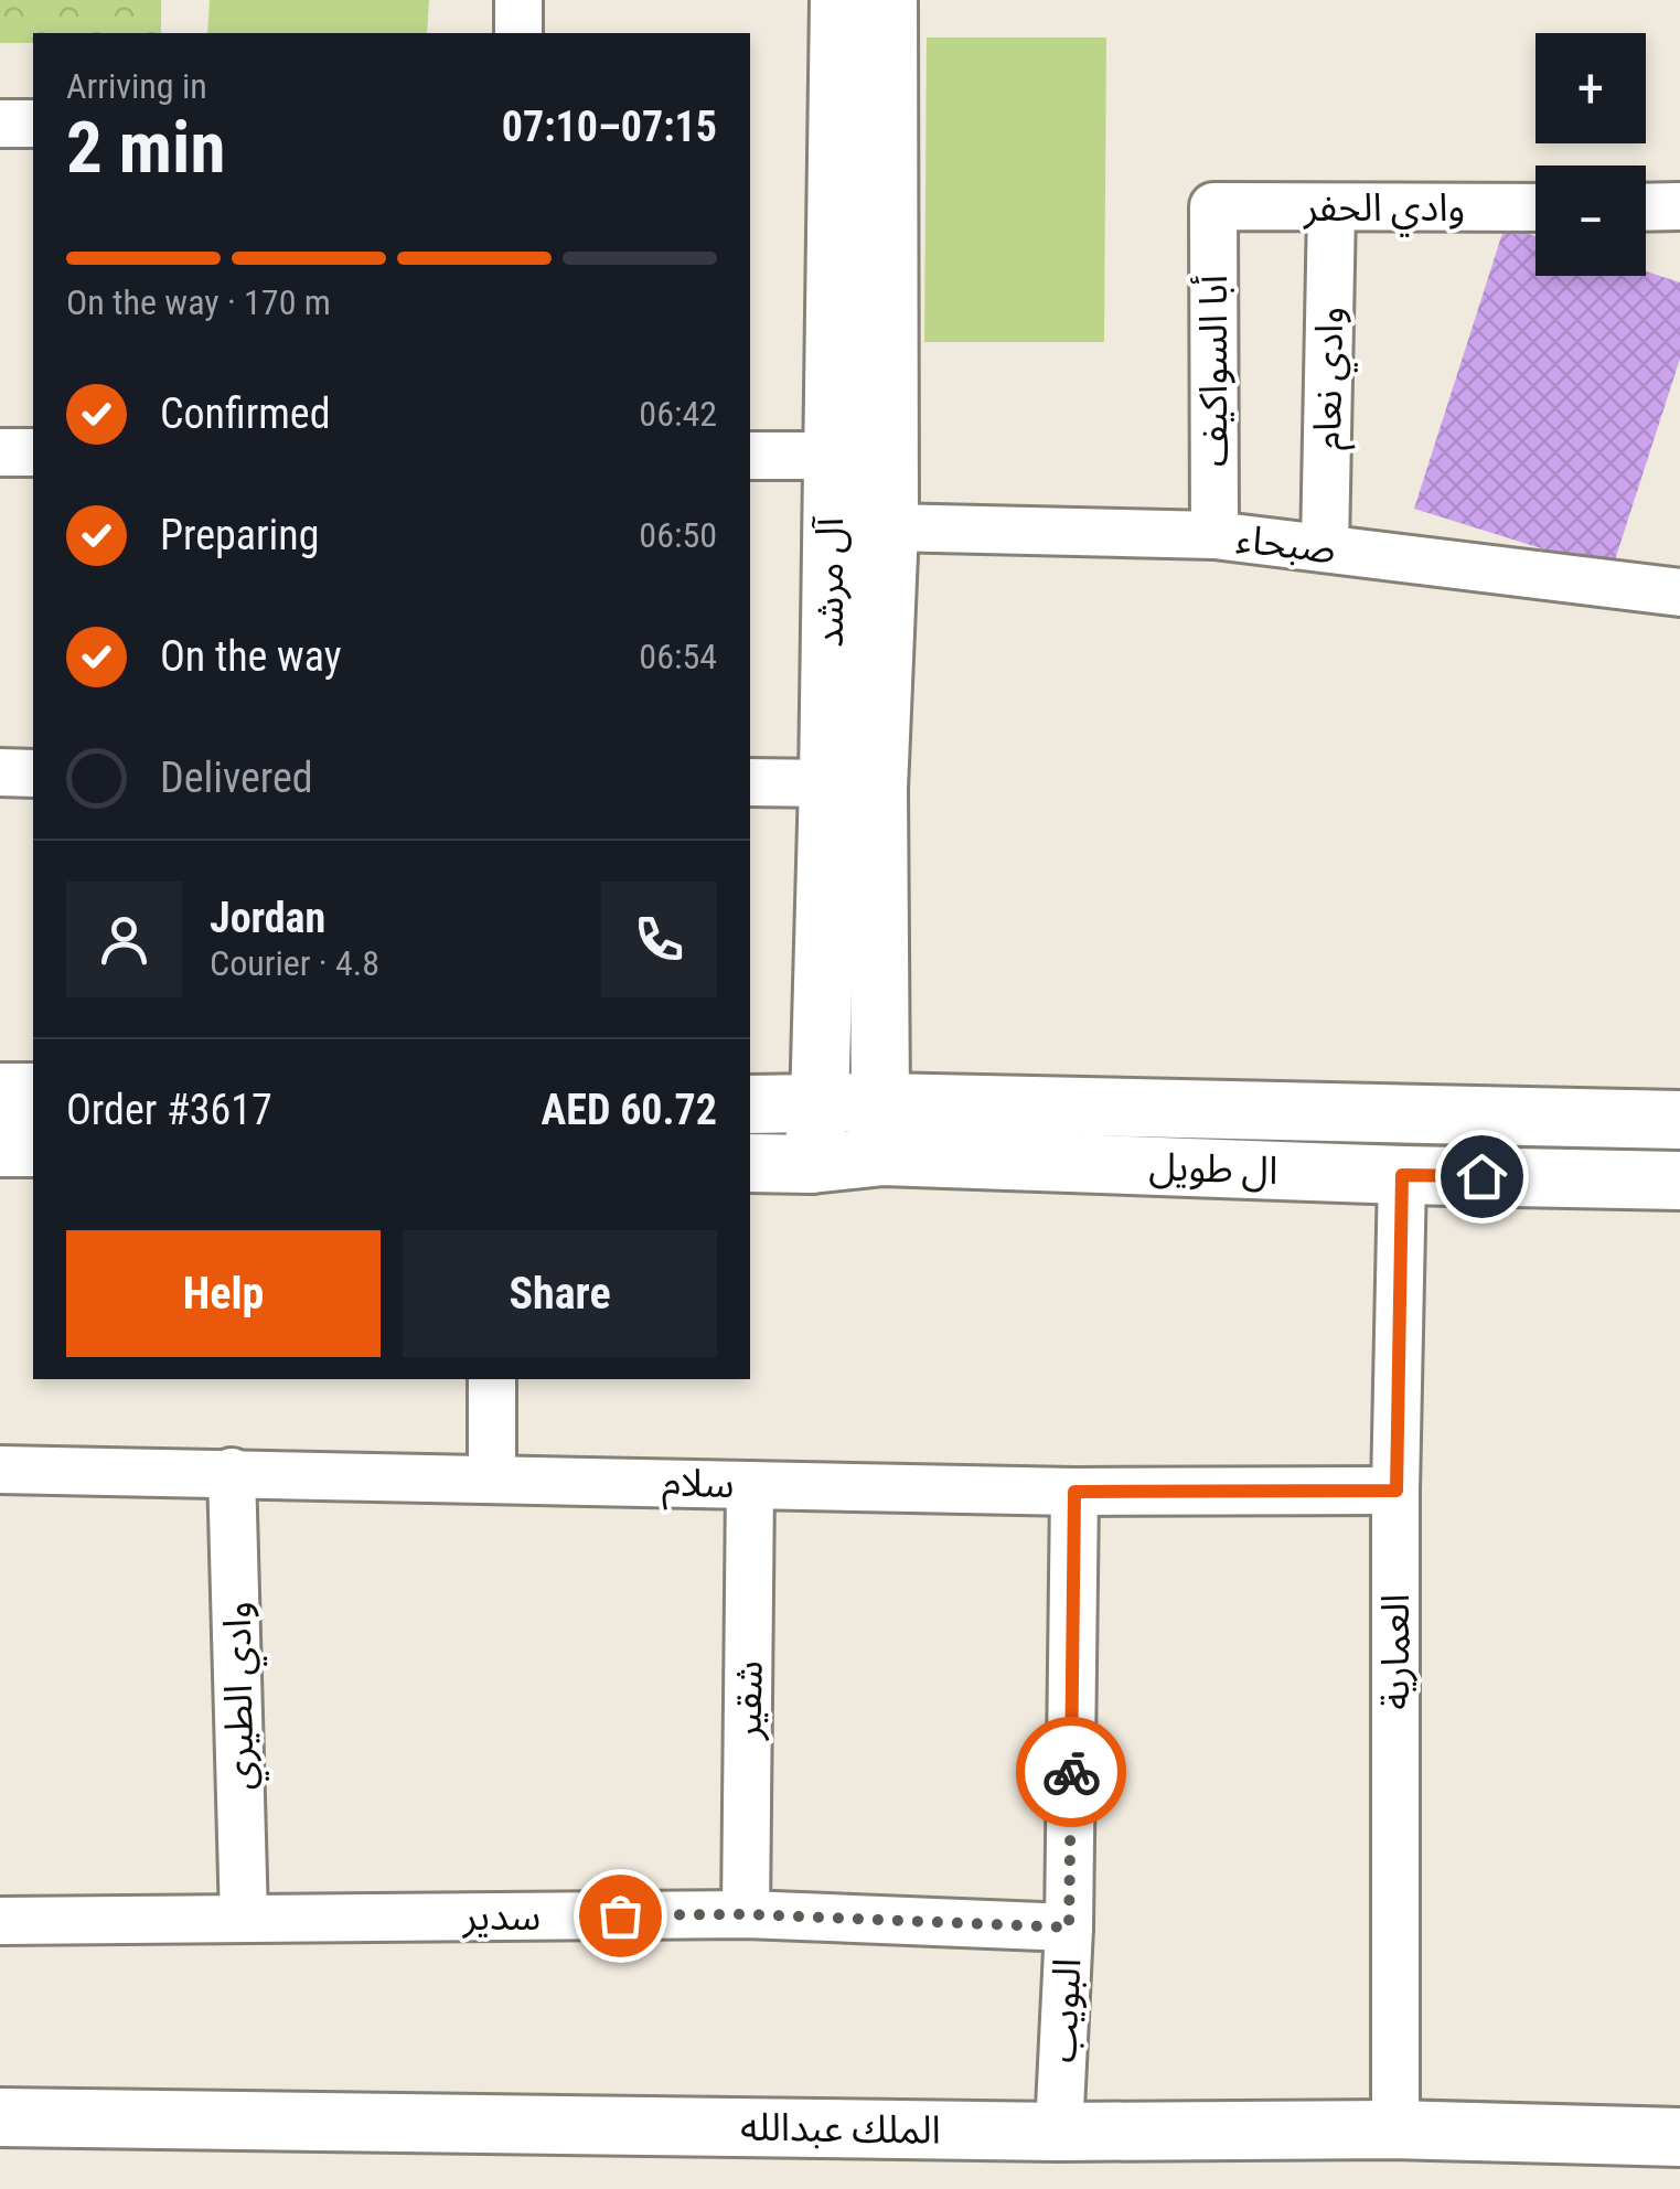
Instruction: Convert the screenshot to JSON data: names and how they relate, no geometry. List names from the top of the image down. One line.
{"streets":{"street":["وادي الحفر","أبا السواكيف","وادي نعام","صبحاء","آل مرشد","ال طويل","سلام","العمارية","وادي الطيري","شقير","سدير","البويب","الملك عبدالله"]},"crossings":[["وادي الحفر","أبا السواكيف"],["وادي الحفر","وادي نعام"],["أبا السواكيف","صبحاء"],["وادي نعام","صبحاء"],["صبحاء","آل مرشد"],["آل مرشد","ال طويل"],["ال طويل","العمارية"],["سلام","العمارية"],["سلام","وادي الطيري"],["سلام","شقير"],["سلام","البويب"],["العمارية","الملك عبدالله"],["وادي الطيري","سدير"],["شقير","سدير"],["سدير","البويب"],["البويب","الملك عبدالله"]],"page":{"map_buttons":["+","−"],"heading":["2 min","Arriving in","07:10–07:15"],"panel":["Jordan","Courier · 4.8","Order #3617","AED 60.72"],"bar":"On the way · 170 m","list":[["Confirmed","06:42"],["Preparing","06:50"],["On the way","06:54"],"Delivered"],"buttons":["Help","Share"]}}
